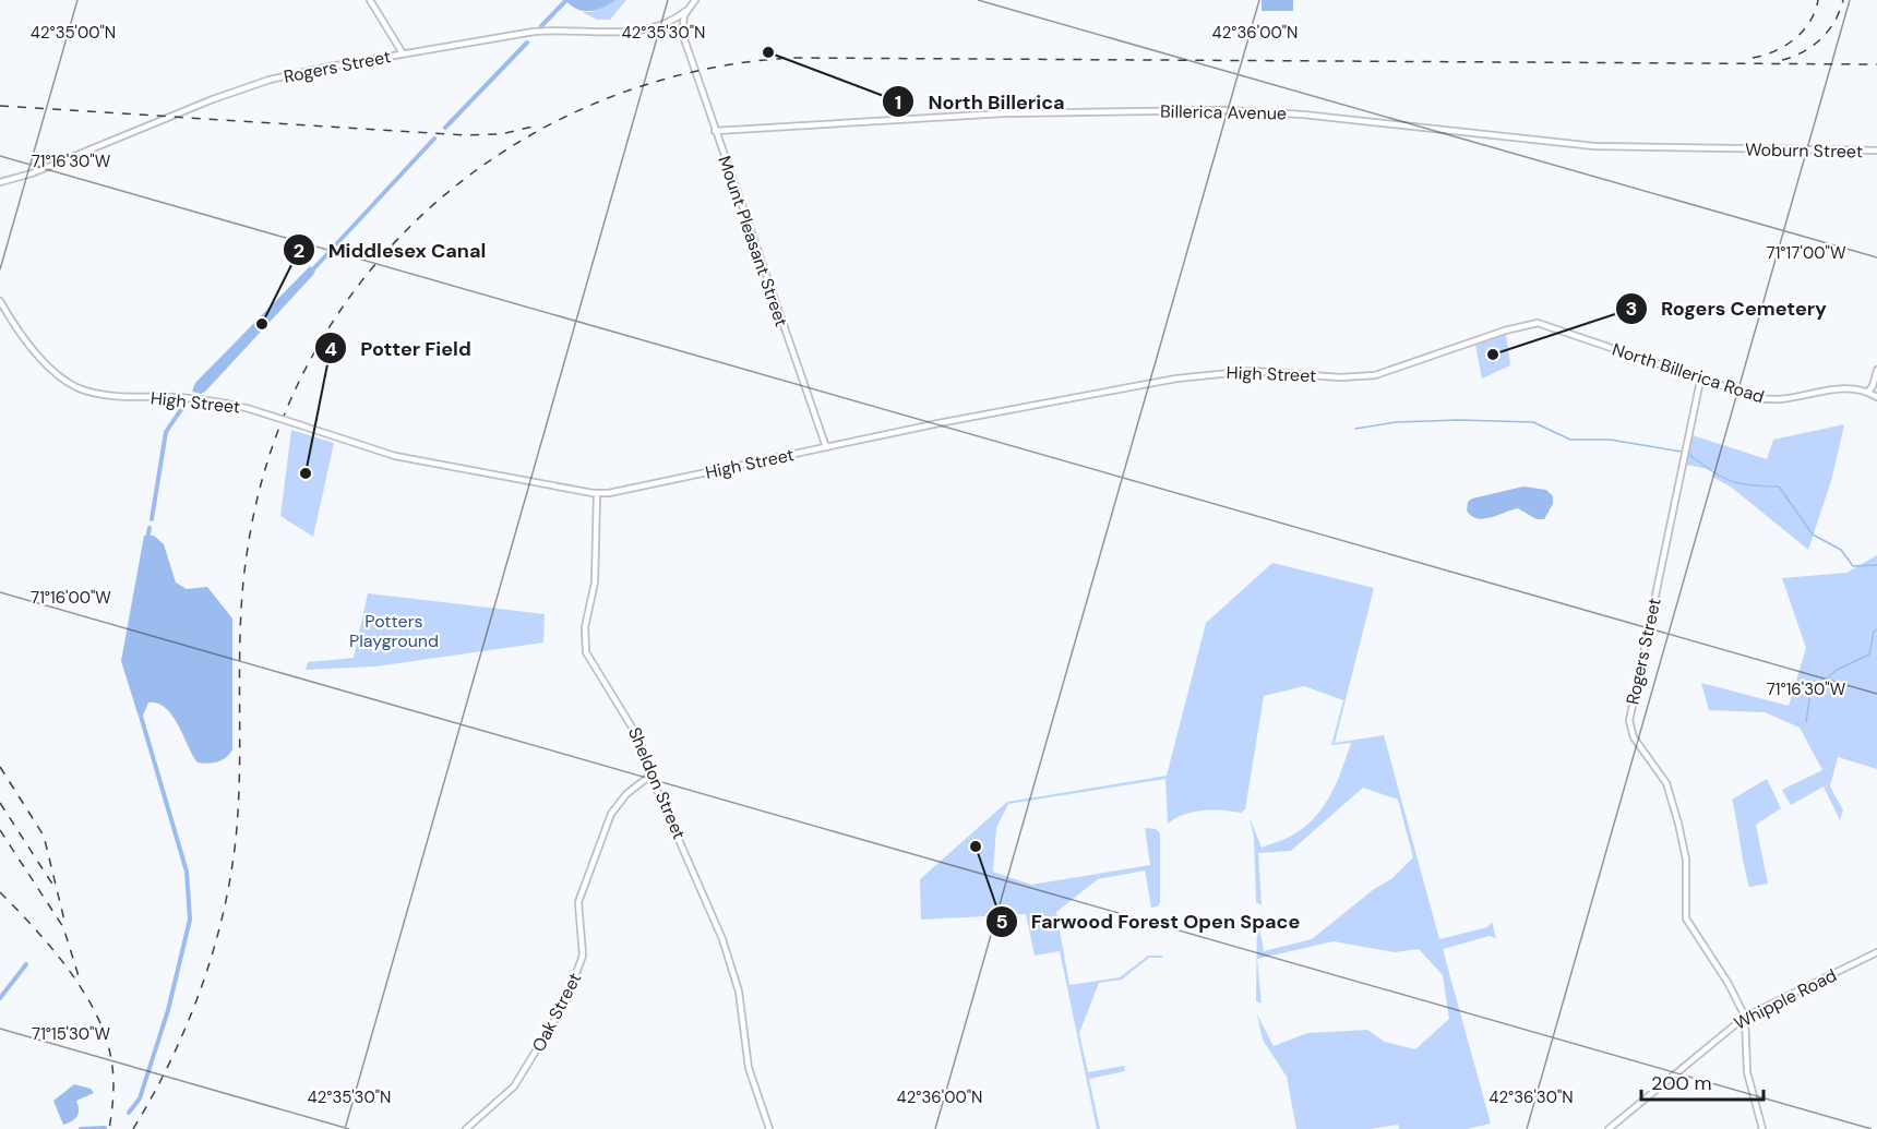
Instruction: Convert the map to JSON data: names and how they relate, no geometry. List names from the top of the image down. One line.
{"streets":{"main road":["Rogers Street","Billerica Avenue","Woburn Street","Mount Pleasant Street","North Billerica Road","High Street","Sheldon Street","Whipple Road","Oak Street"]},"crossings":[["Rogers Street","North Billerica Road"],["Rogers Street","Whipple Road"],["Billerica Avenue","Woburn Street"],["Billerica Avenue","Mount Pleasant Street"],["Mount Pleasant Street","High Street"],["North Billerica Road","High Street"],["High Street","Sheldon Street"],["Sheldon Street","Oak Street"]],"parks":["Potters Playground"],"places":["North Billerica","Middlesex Canal","Rogers Cemetery","Potter Field","Farwood Forest Open Space"],"scale_bar":"200 m","coordinates":["42°35'00\"N","42°35'30\"N","42°36'00\"N","71°16'30\"W","71°17'00\"W","71°16'00\"W","71°15'30\"W","42°36'30\"N"]}
